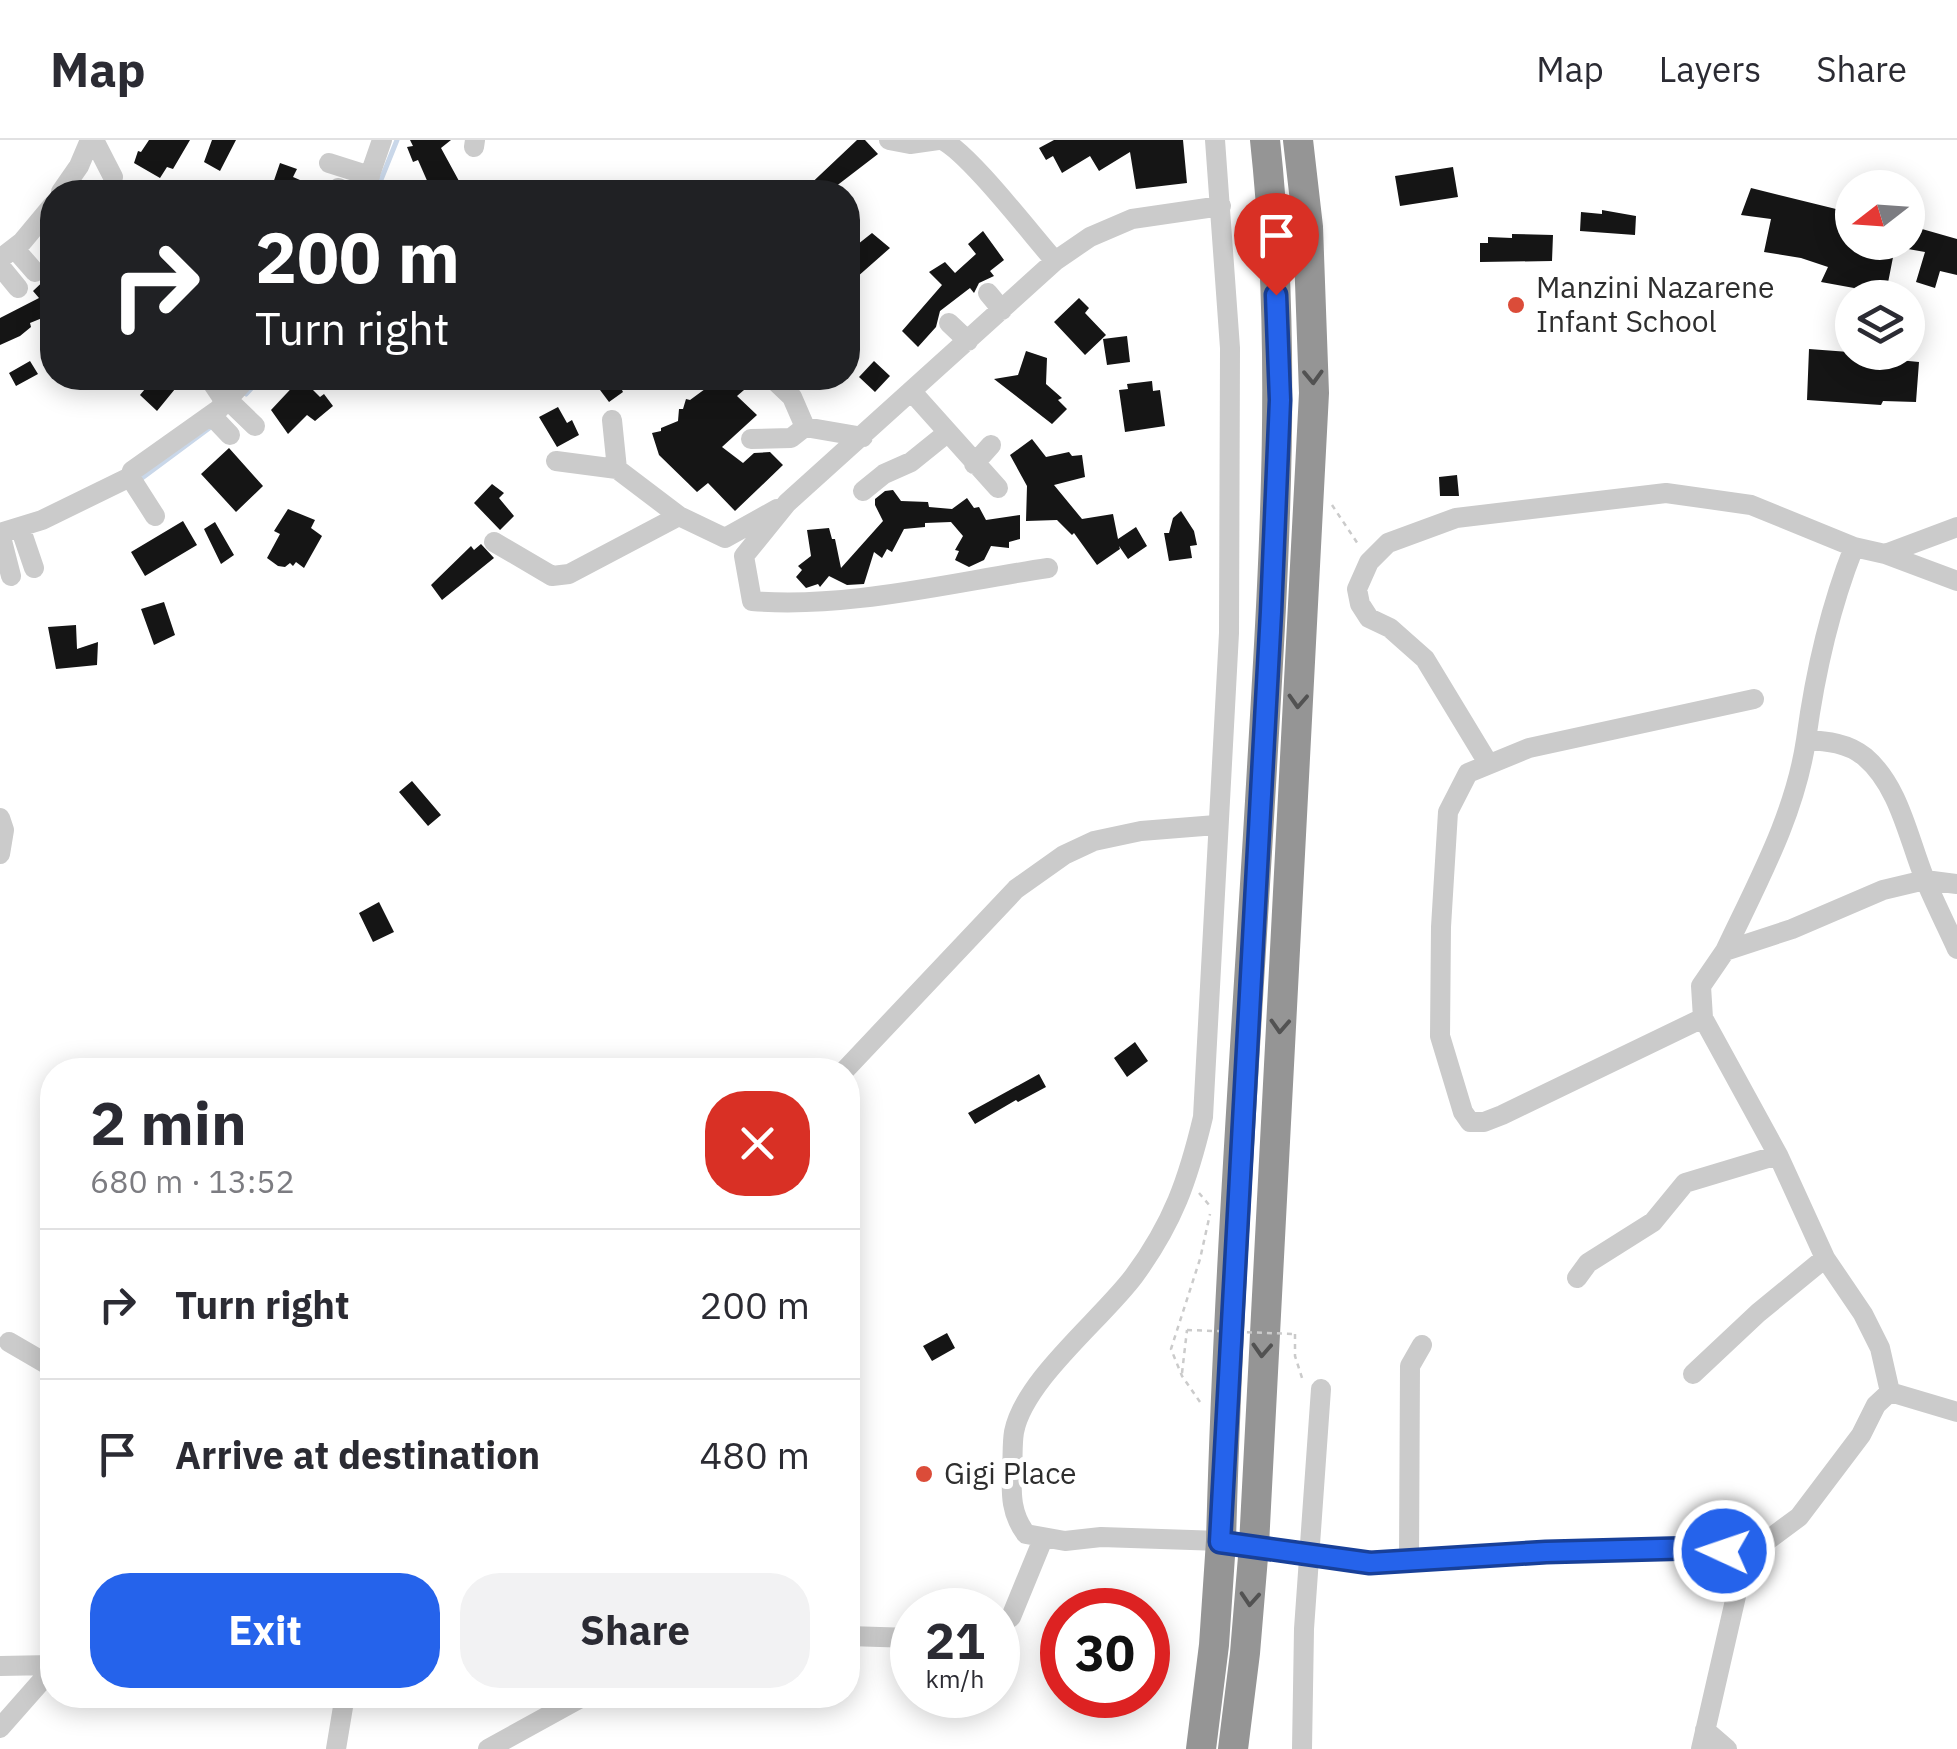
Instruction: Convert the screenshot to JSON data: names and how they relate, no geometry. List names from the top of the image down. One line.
{"places":["Manzini Nazarene Infant School","Gigi Place"],"north":"left","page":{"header":"Map","nav":["Map","Layers","Share"],"turn":["200 m","Turn right"],"heading":["2 min","680 m · 13:52"],"list":[{"name":"Turn right","value":"200 m"},{"name":"Arrive at destination","value":"480 m"}],"buttons":["Exit","Share"],"speed":"21 km/h","limit":"30"}}
